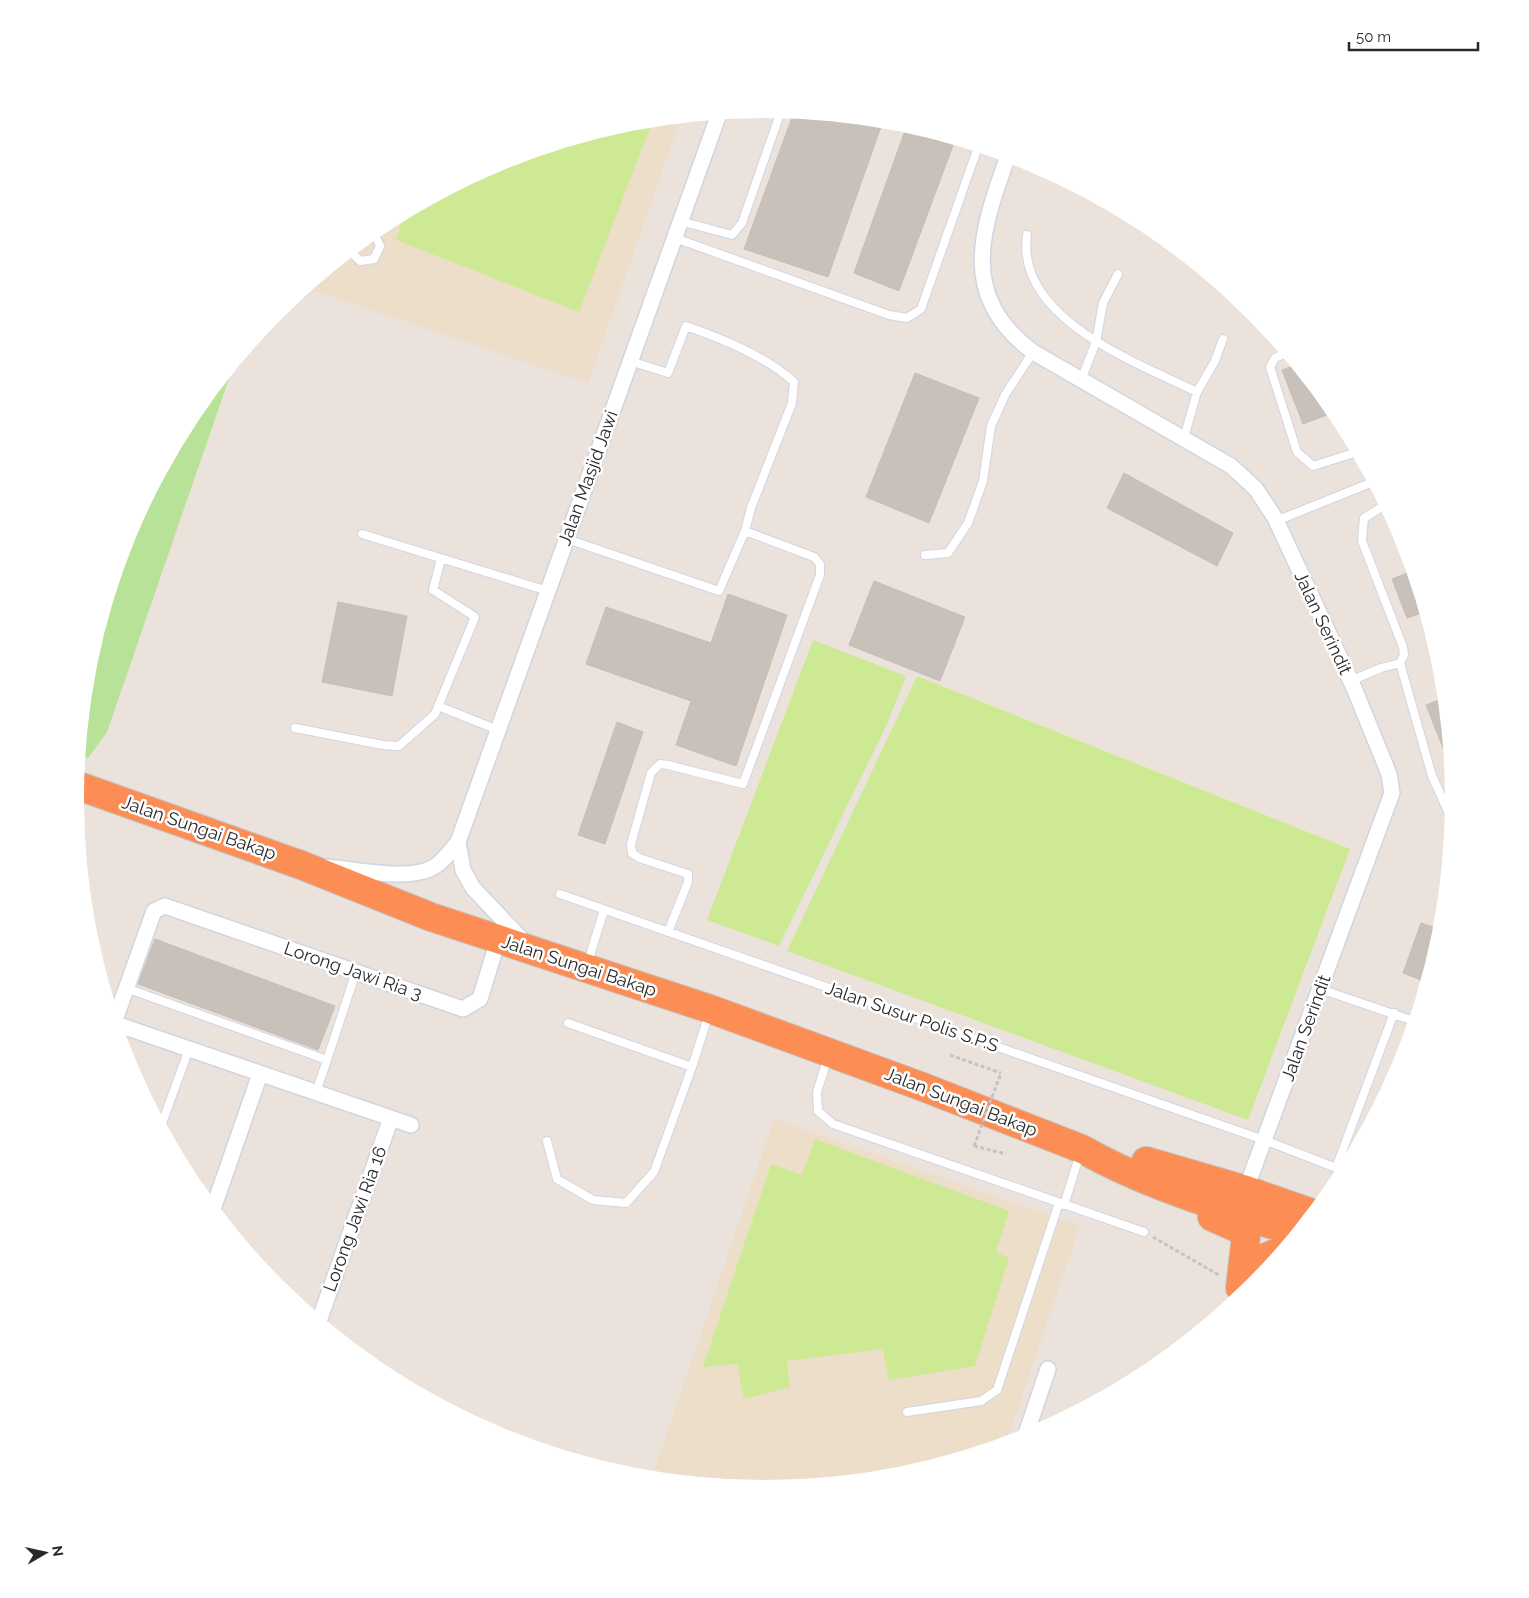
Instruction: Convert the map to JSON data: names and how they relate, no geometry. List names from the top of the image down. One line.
{"streets":{"highway":["Jalan Sungai Bakap"],"street":["Jalan Masjid Jawi","Jalan Serindit","Lorong Jawi Ria 3","Lorong Jawi Ria 16"],"lane":["Jalan Susur Polis S.P.S"]},"crossings":[["Jalan Masjid Jawi","Jalan Sungai Bakap"],["Jalan Serindit","Jalan Sungai Bakap"],["Jalan Serindit","Jalan Susur Polis S.P.S"],["Jalan Sungai Bakap","Lorong Jawi Ria 3"]],"scale_bar":"50 m","north":"right"}
